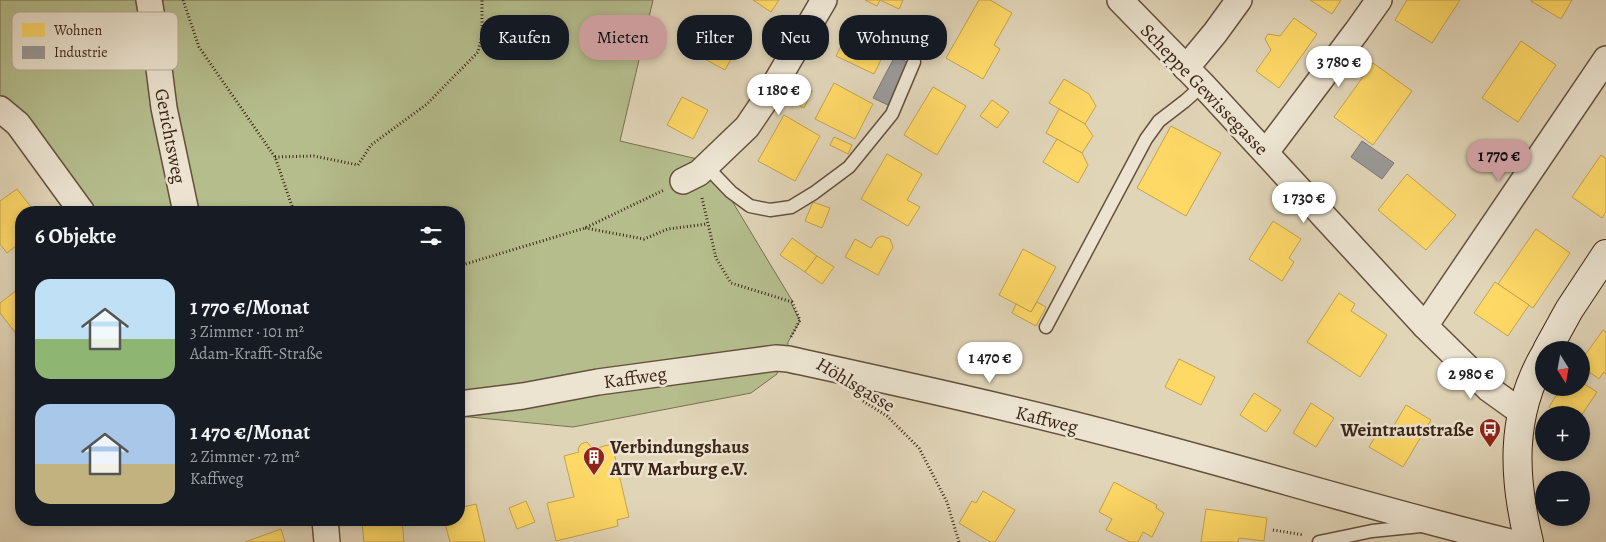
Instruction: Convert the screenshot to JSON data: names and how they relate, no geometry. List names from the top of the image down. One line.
{"streets":{"street":["Scheppe Gewissegasse","Gerichtsweg","Kaffweg"],"path":["Höhlsgasse"]},"places":{"bus stop":["Weintrautstraße"],"building":["Verbindungshaus ATV Marburg e.V."]},"legend":["Wohnen","Industrie"],"north":"bottom","page":{"chip":["Kaufen","Mieten","Filter","Neu","Wohnung"],"price":["3 780 €","1 180 €","1 770 €","1 730 €","1 470 €","2 980 €"],"heading":"6 Objekte","list":[{"name":"1 770 €/Monat","note":"3 Zimmer · 101 m² · Adam-Krafft-Straße"},{"name":"1 470 €/Monat","note":"2 Zimmer · 72 m² · Kaffweg"}],"map_buttons":["+","−"]}}
